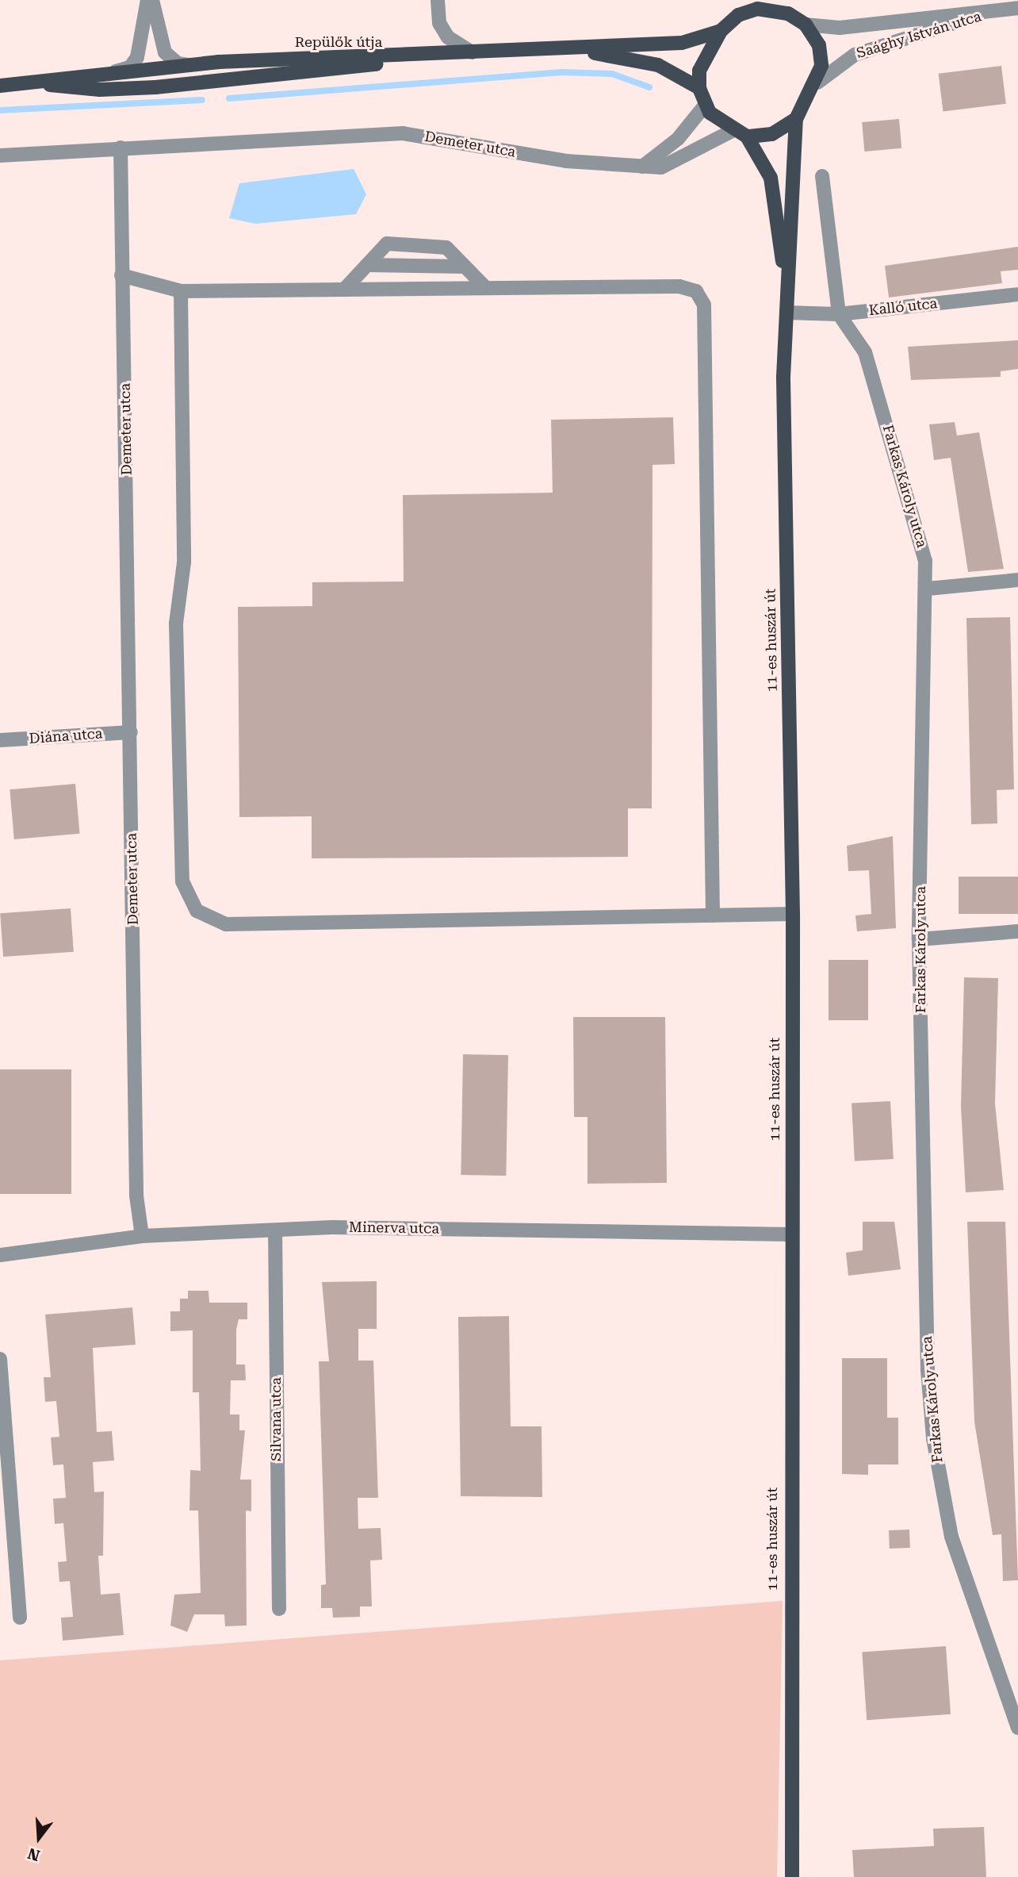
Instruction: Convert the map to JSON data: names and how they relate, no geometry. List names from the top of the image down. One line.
{"streets":{"main road":["Repülők útja","11-es huszár út"],"street":["Saághy István utca","Demeter utca","Kalló utca","Farkas Károly utca","Diána utca","Minerva utca","Silvana utca"]},"crossings":[["Saághy István utca","Demeter utca"],["Demeter utca","Diána utca"],["Demeter utca","Minerva utca"],["Kalló utca","Farkas Károly utca"],["Kalló utca","11-es huszár út"],["11-es huszár út","Minerva utca"],["Minerva utca","Silvana utca"]],"north":"bottom"}
